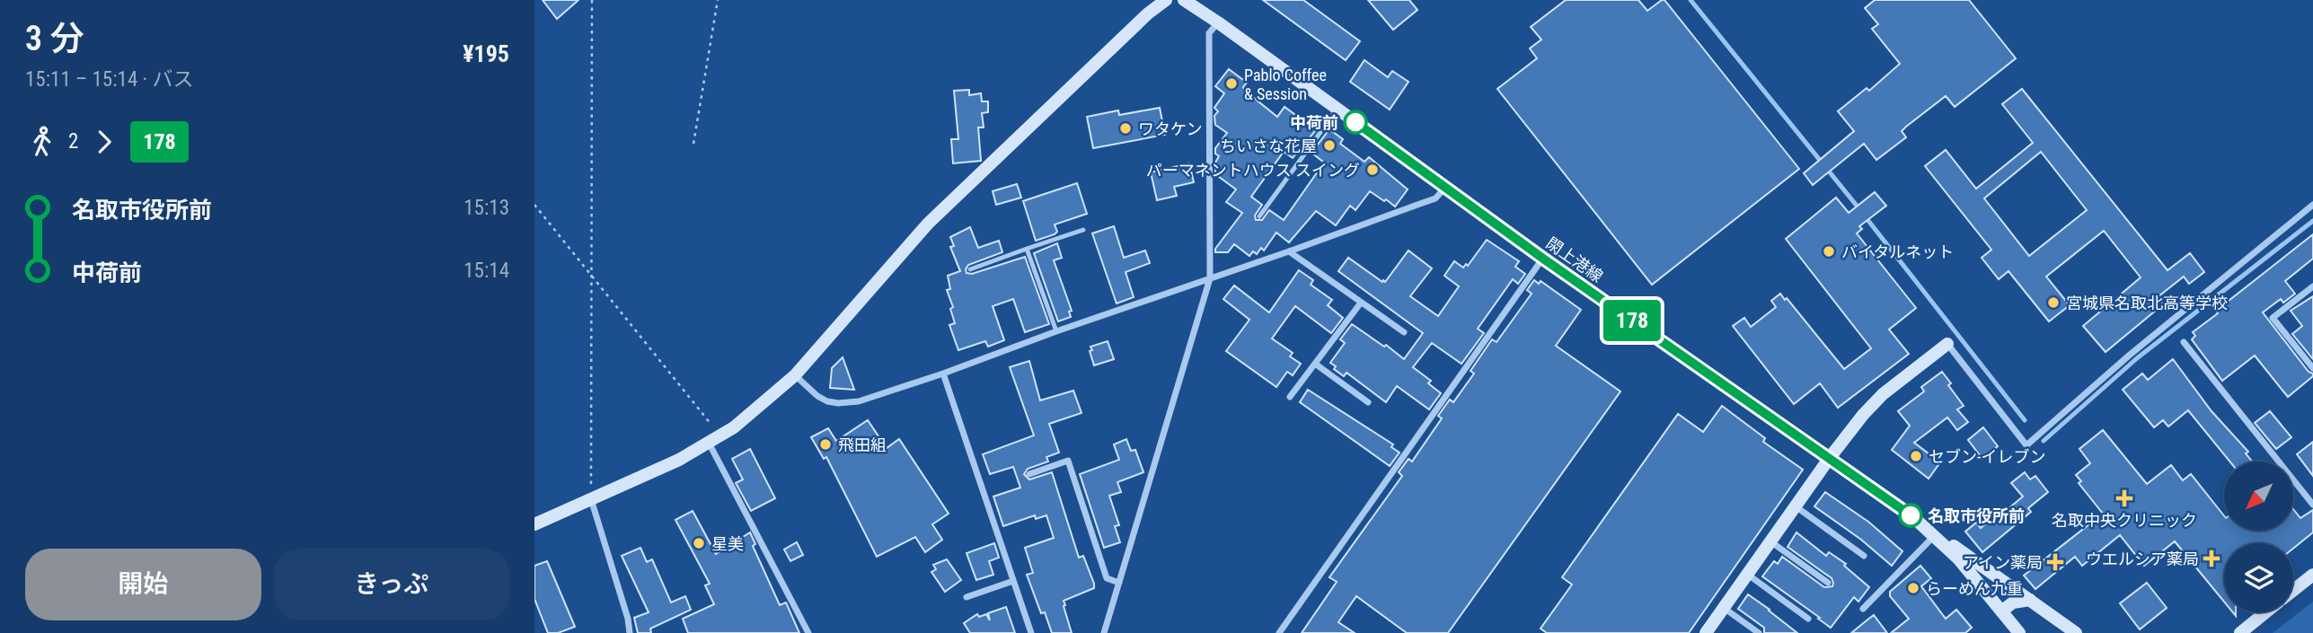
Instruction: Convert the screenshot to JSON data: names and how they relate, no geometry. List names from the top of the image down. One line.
{"streets":{"street":["閖上港線"]},"places":{"other":["Pablo Coffee & Session","中荷前","ワタケン","ちいさな花屋","パーマネントハウス スイング","バイタルネット","宮城県名取北高等学校","飛田組","セブン-イレブン","名取市役所前","星美","らーめん九重"],"health":["名取中央クリニック","ウエルシア薬局","アイン薬局"]},"lines":["bus line 178"],"north":"bottom left","page":{"heading":["3 分","15:11 – 15:14 · バス","¥195"],"on_map":"178","legs":["2","178"],"list":[{"name":"名取市役所前","value":"15:13"},{"name":"中荷前","value":"15:14"}],"buttons":["開始","きっぷ"]}}
